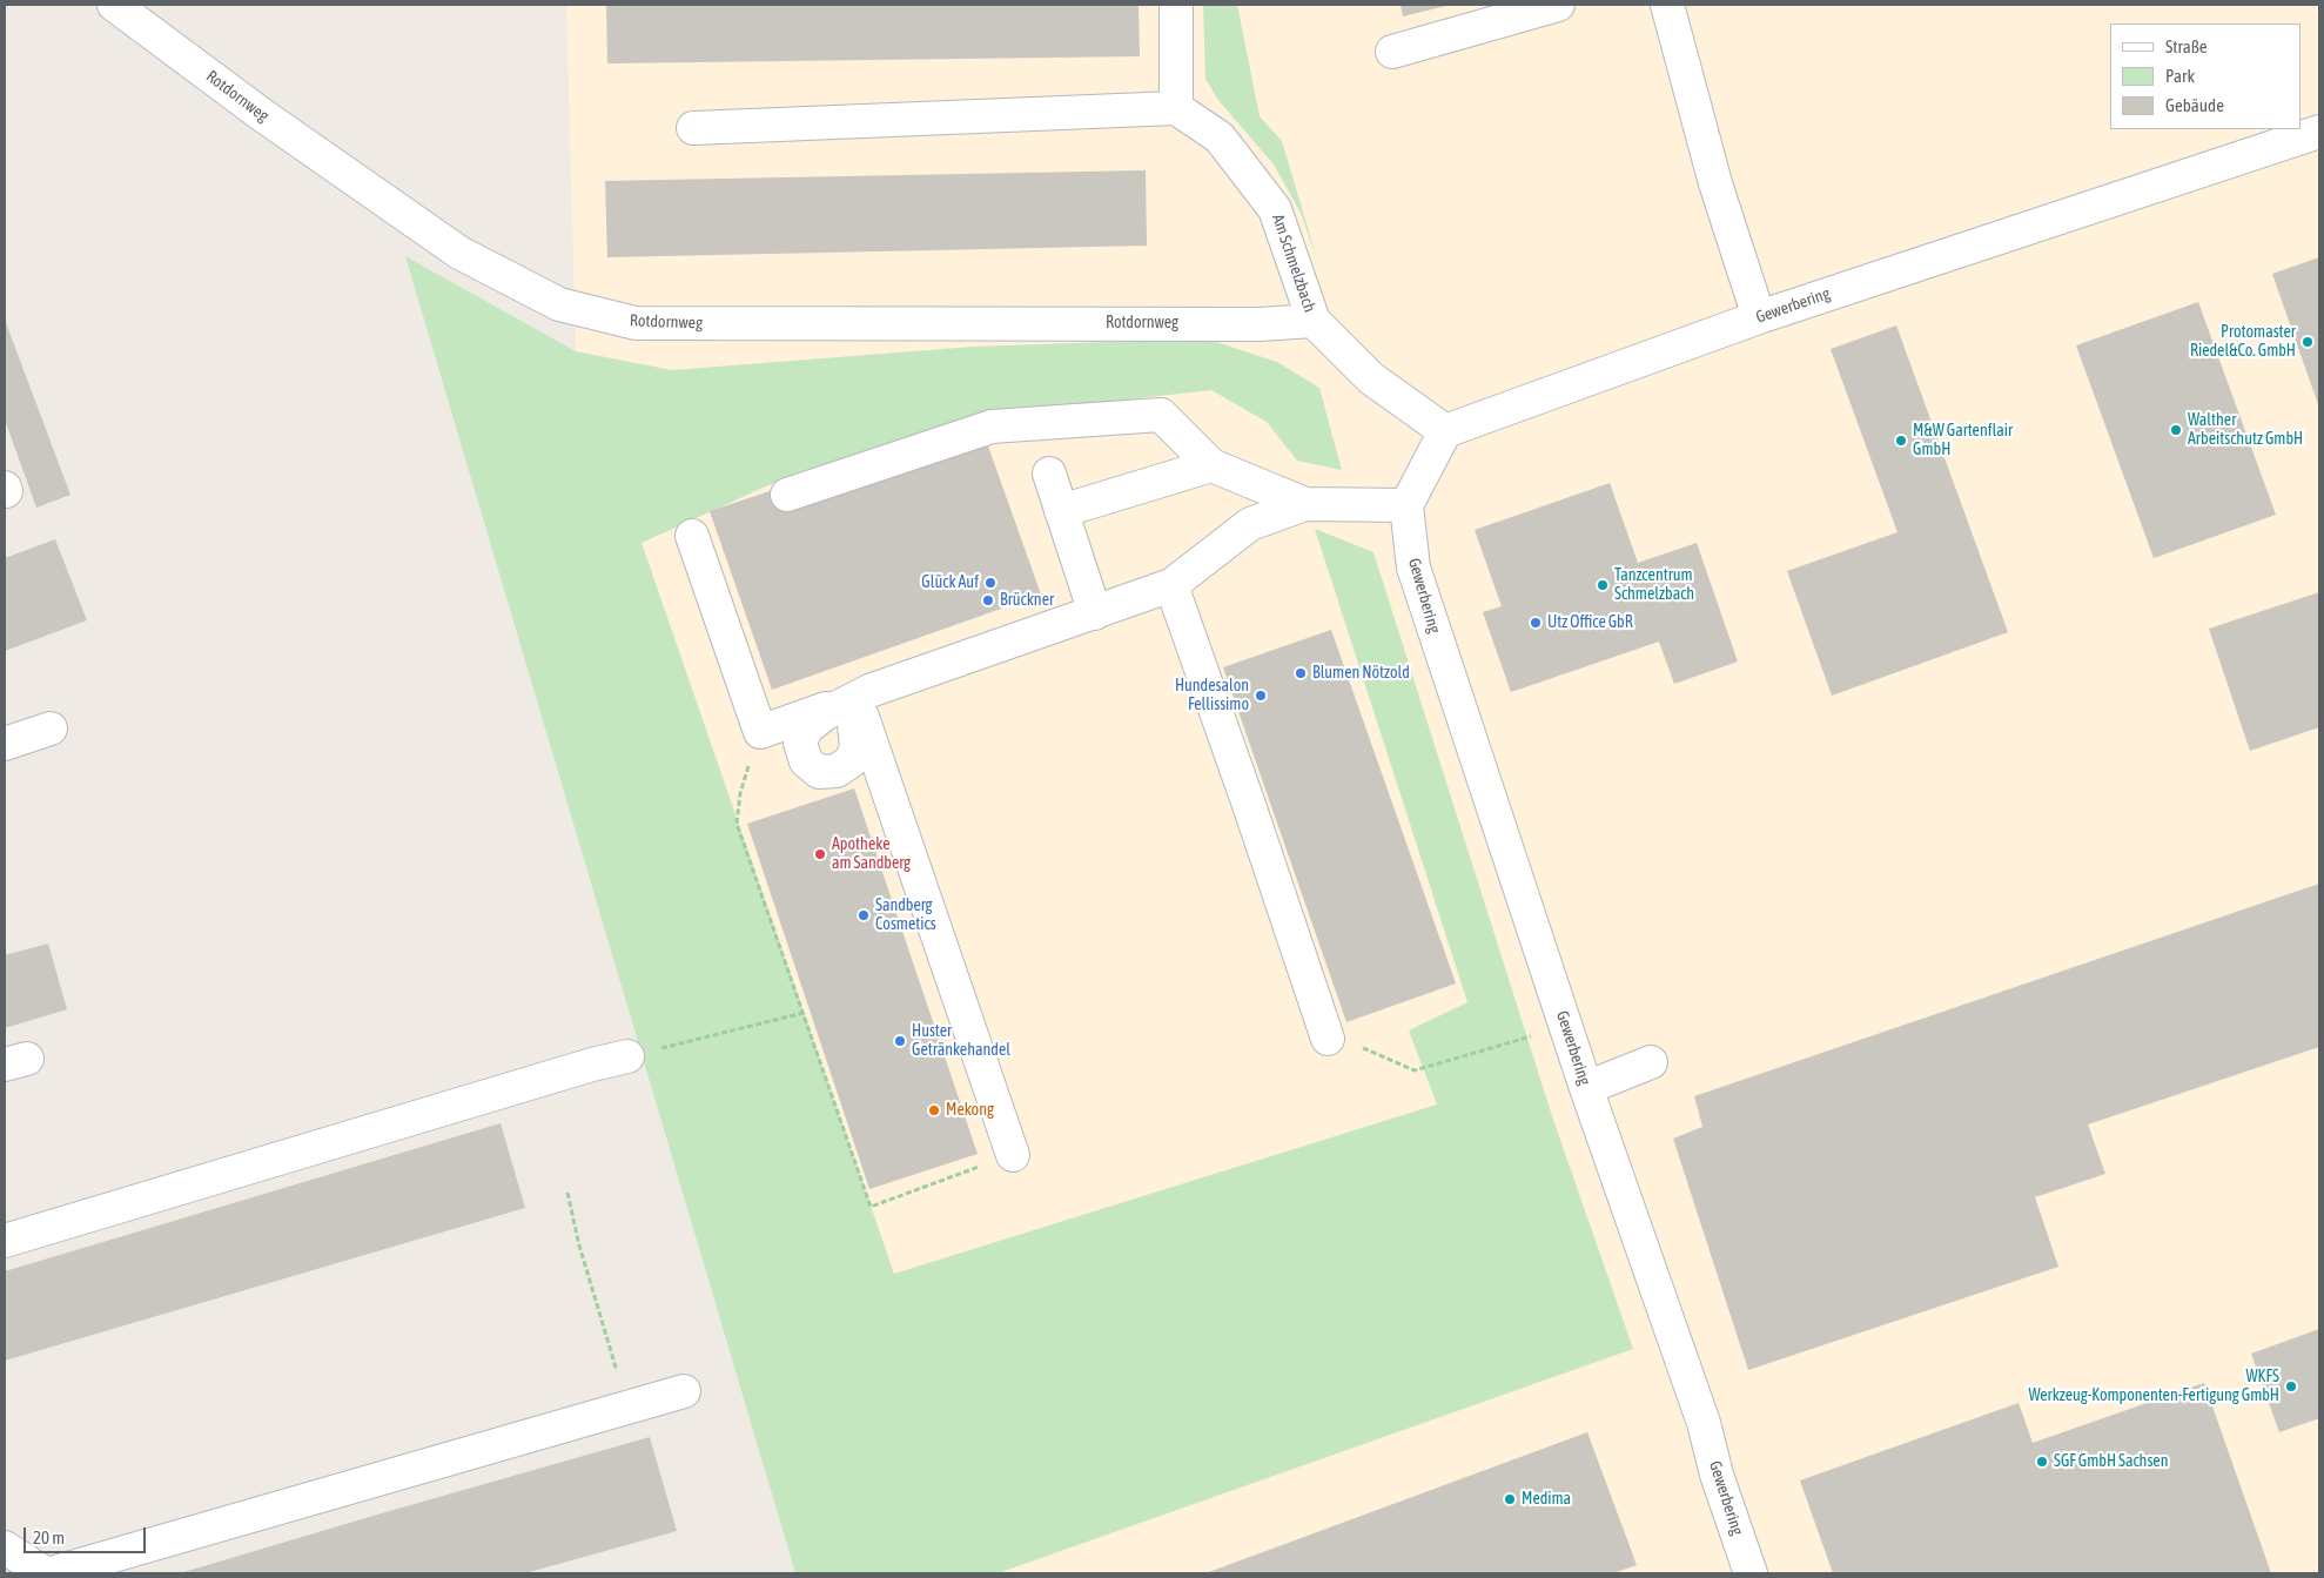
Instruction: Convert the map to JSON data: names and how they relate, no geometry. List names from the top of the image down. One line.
{"streets":{"street":["Rotdornweg","Am Schmelzbach","Gewerbering"]},"crossings":[["Rotdornweg","Am Schmelzbach"],["Am Schmelzbach","Gewerbering"]],"places":["Protomaster Riedel&Co. GmbH","Walther Arbeitschutz GmbH","M&W Gartenflair GmbH","Glück Auf","Tanzcentrum Schmelzbach","Brückner","Utz Office GbR","Blumen Nötzold","Hundesalon Fellissimo","Apotheke am Sandberg","Sandberg Cosmetics","Huster Getränkehandel","Mekong","WKFS Werkzeug-Komponenten-Fertigung GmbH","SGF GmbH Sachsen","Medima"],"legend":["Straße","Park","Gebäude"],"scale_bar":"20 m"}
